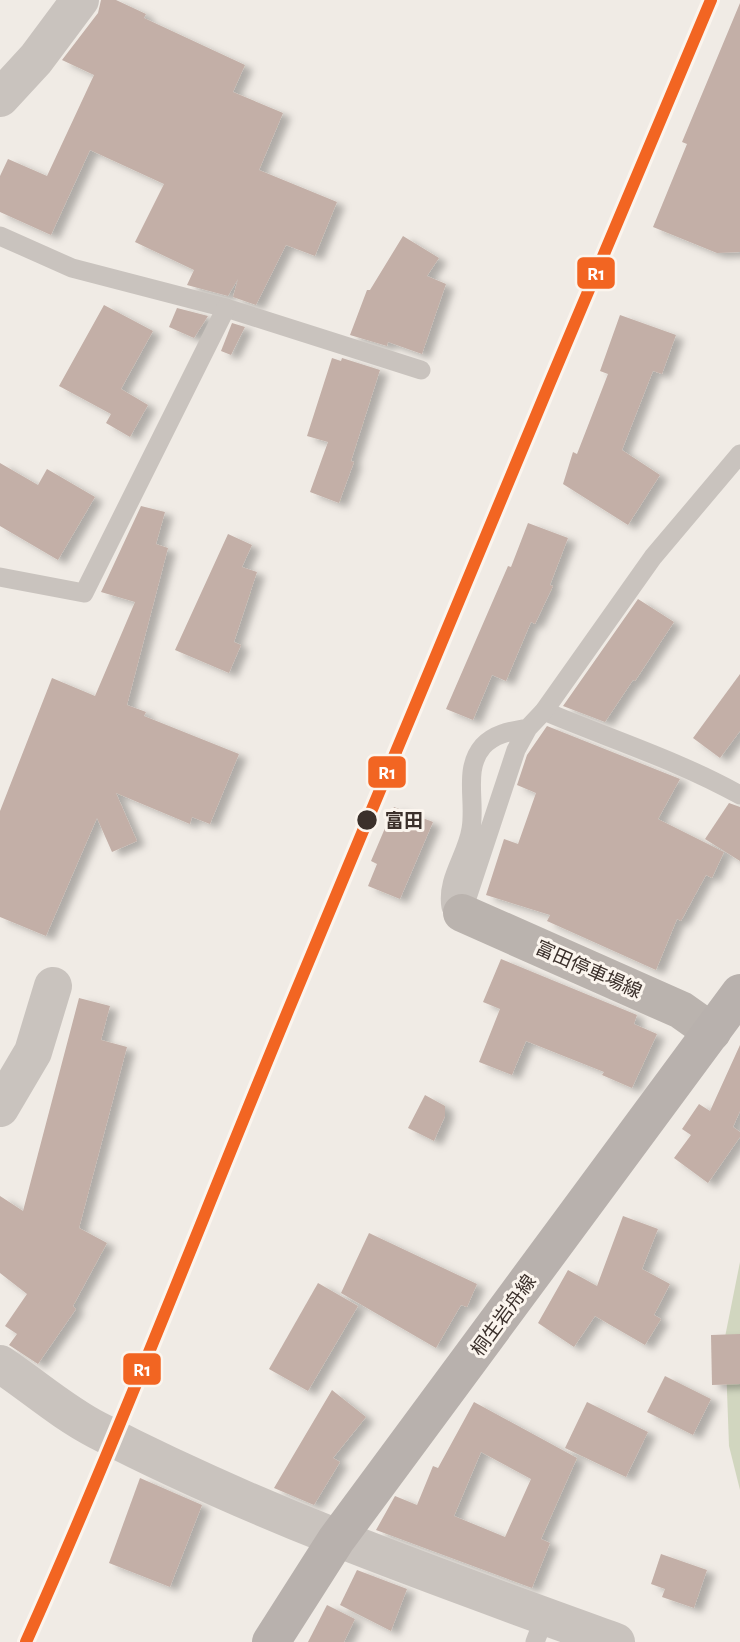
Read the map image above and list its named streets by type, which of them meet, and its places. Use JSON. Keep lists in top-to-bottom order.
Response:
{
  "streets": {
    "main road": ["富田停車場線", "桐生岩舟線"]
  },
  "crossings": [
    ["富田停車場線", "桐生岩舟線"]
  ],
  "places": ["富田"],
  "lines": ["transit line R1"]
}
